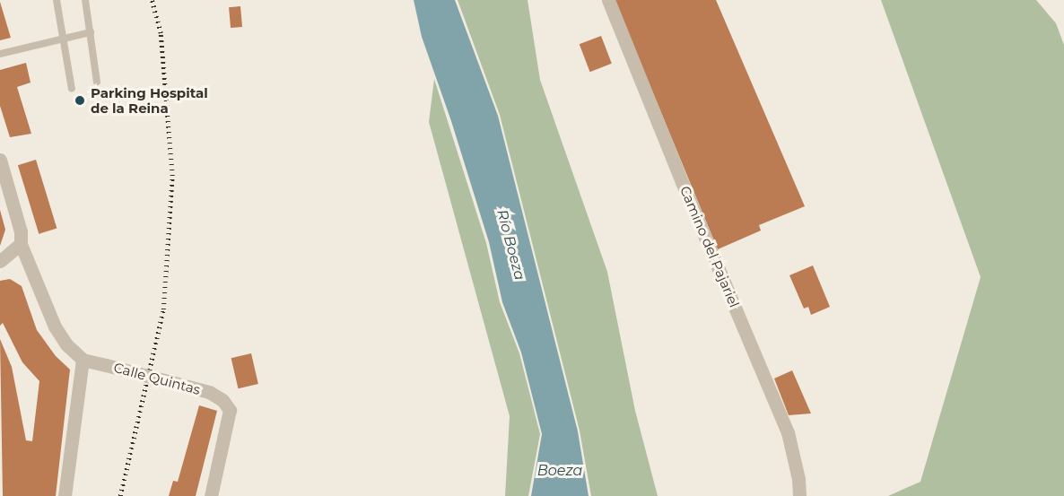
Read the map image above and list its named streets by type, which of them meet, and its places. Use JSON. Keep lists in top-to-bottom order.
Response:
{
  "streets": {
    "street": ["Camino del Pajariel", "Calle Quintas"]
  },
  "water": ["Río Boeza", "Boeza"],
  "places": ["Parking Hospital de la Reina"]
}
